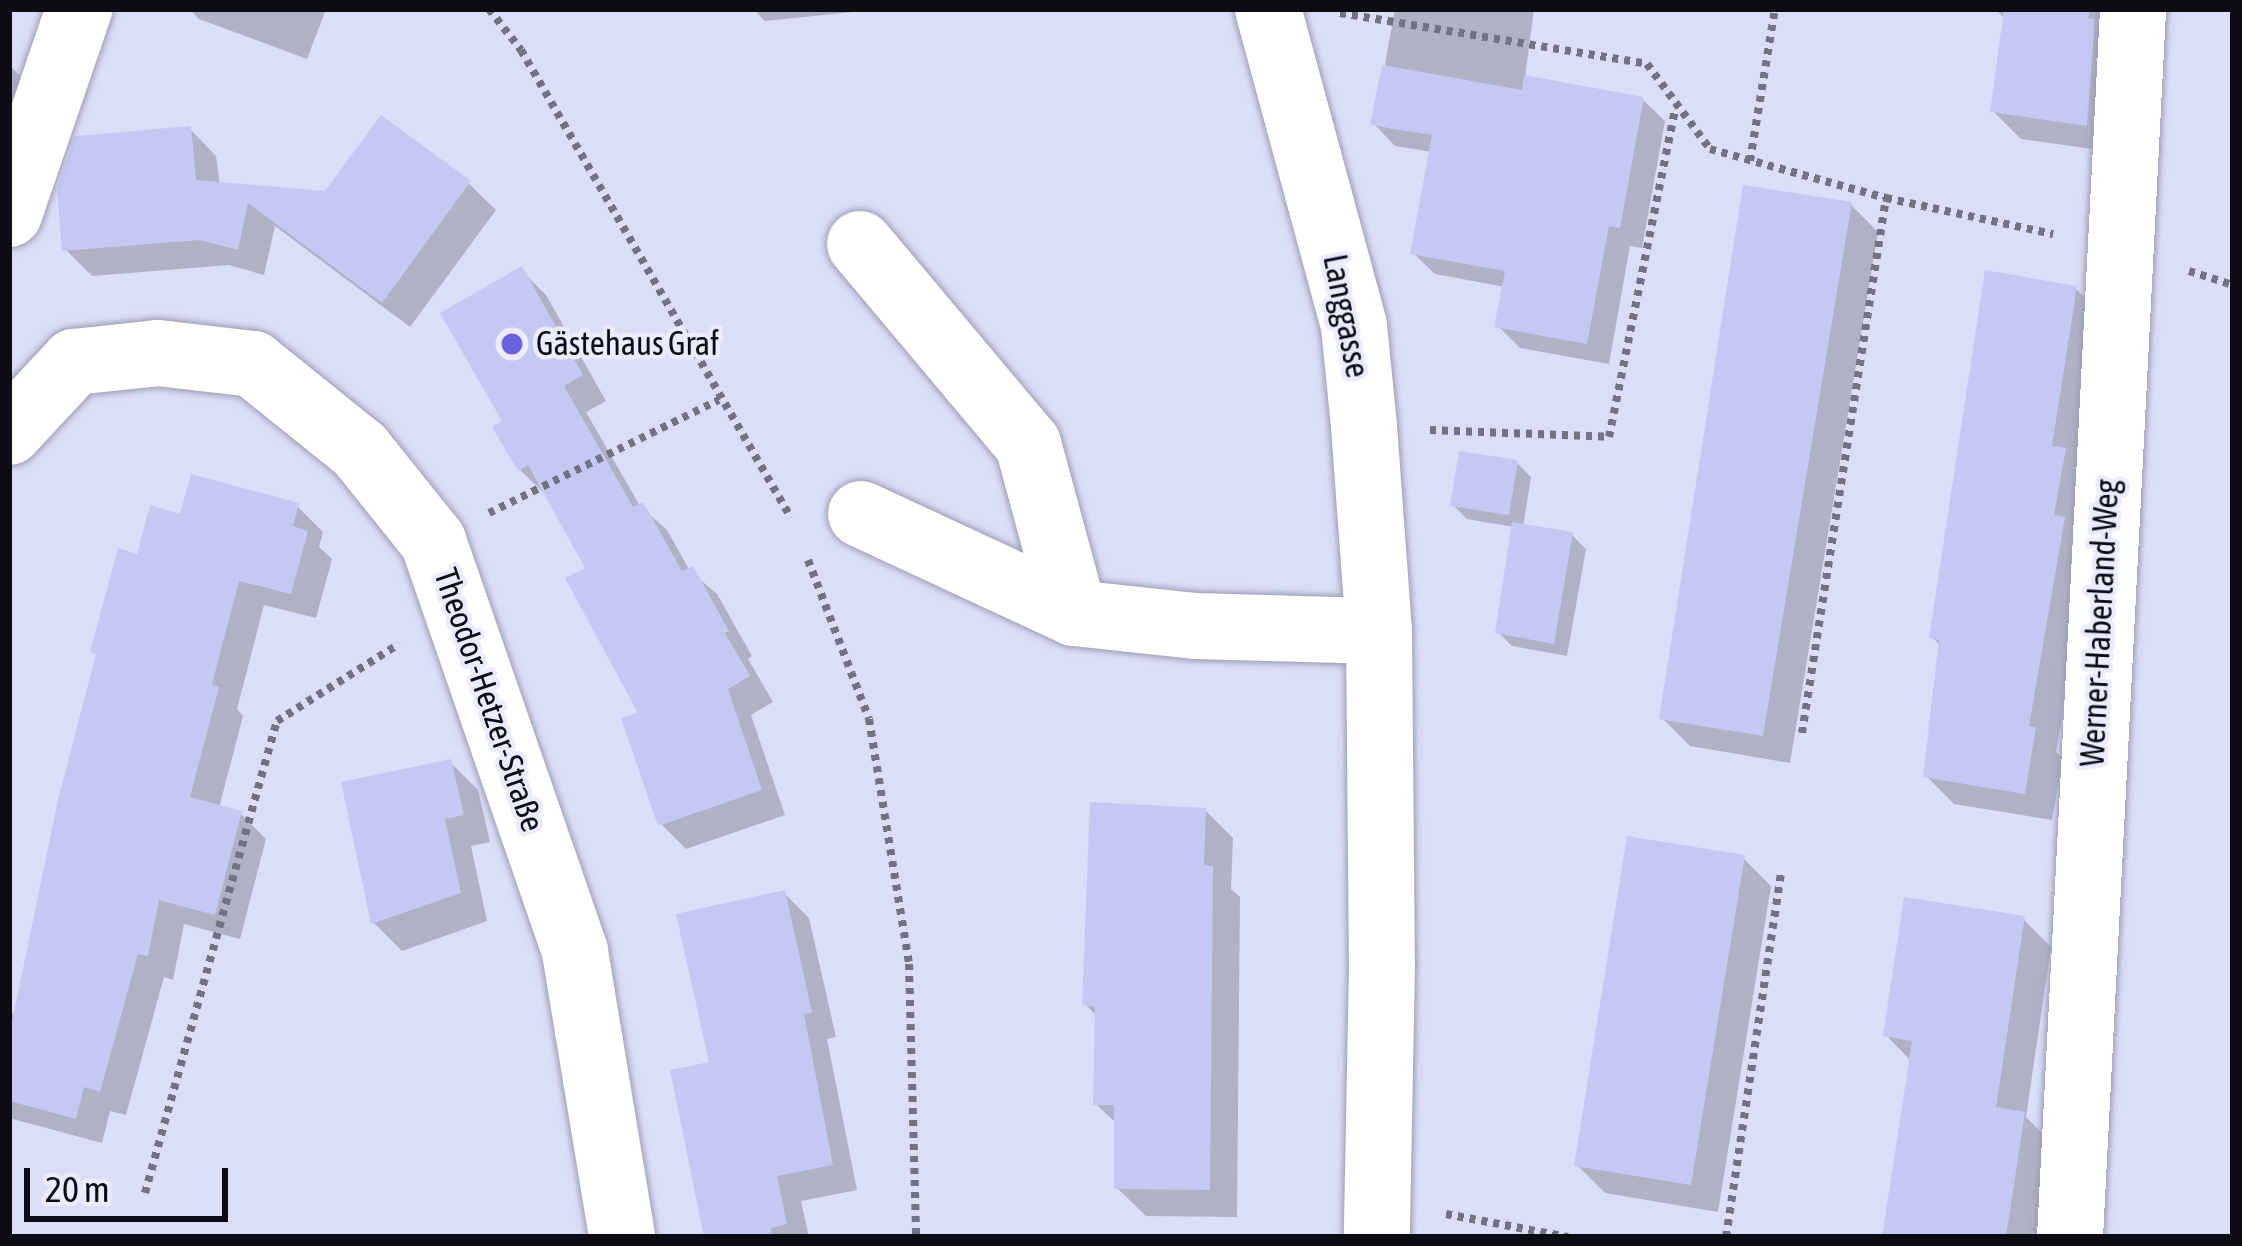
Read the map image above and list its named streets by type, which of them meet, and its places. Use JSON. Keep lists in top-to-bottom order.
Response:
{
  "streets": {
    "street": ["Langgasse", "Werner-Haberland-Weg", "Theodor-Hetzer-Straße"]
  },
  "places": ["Gästehaus Graf"],
  "scale_bar": "20 m"
}
